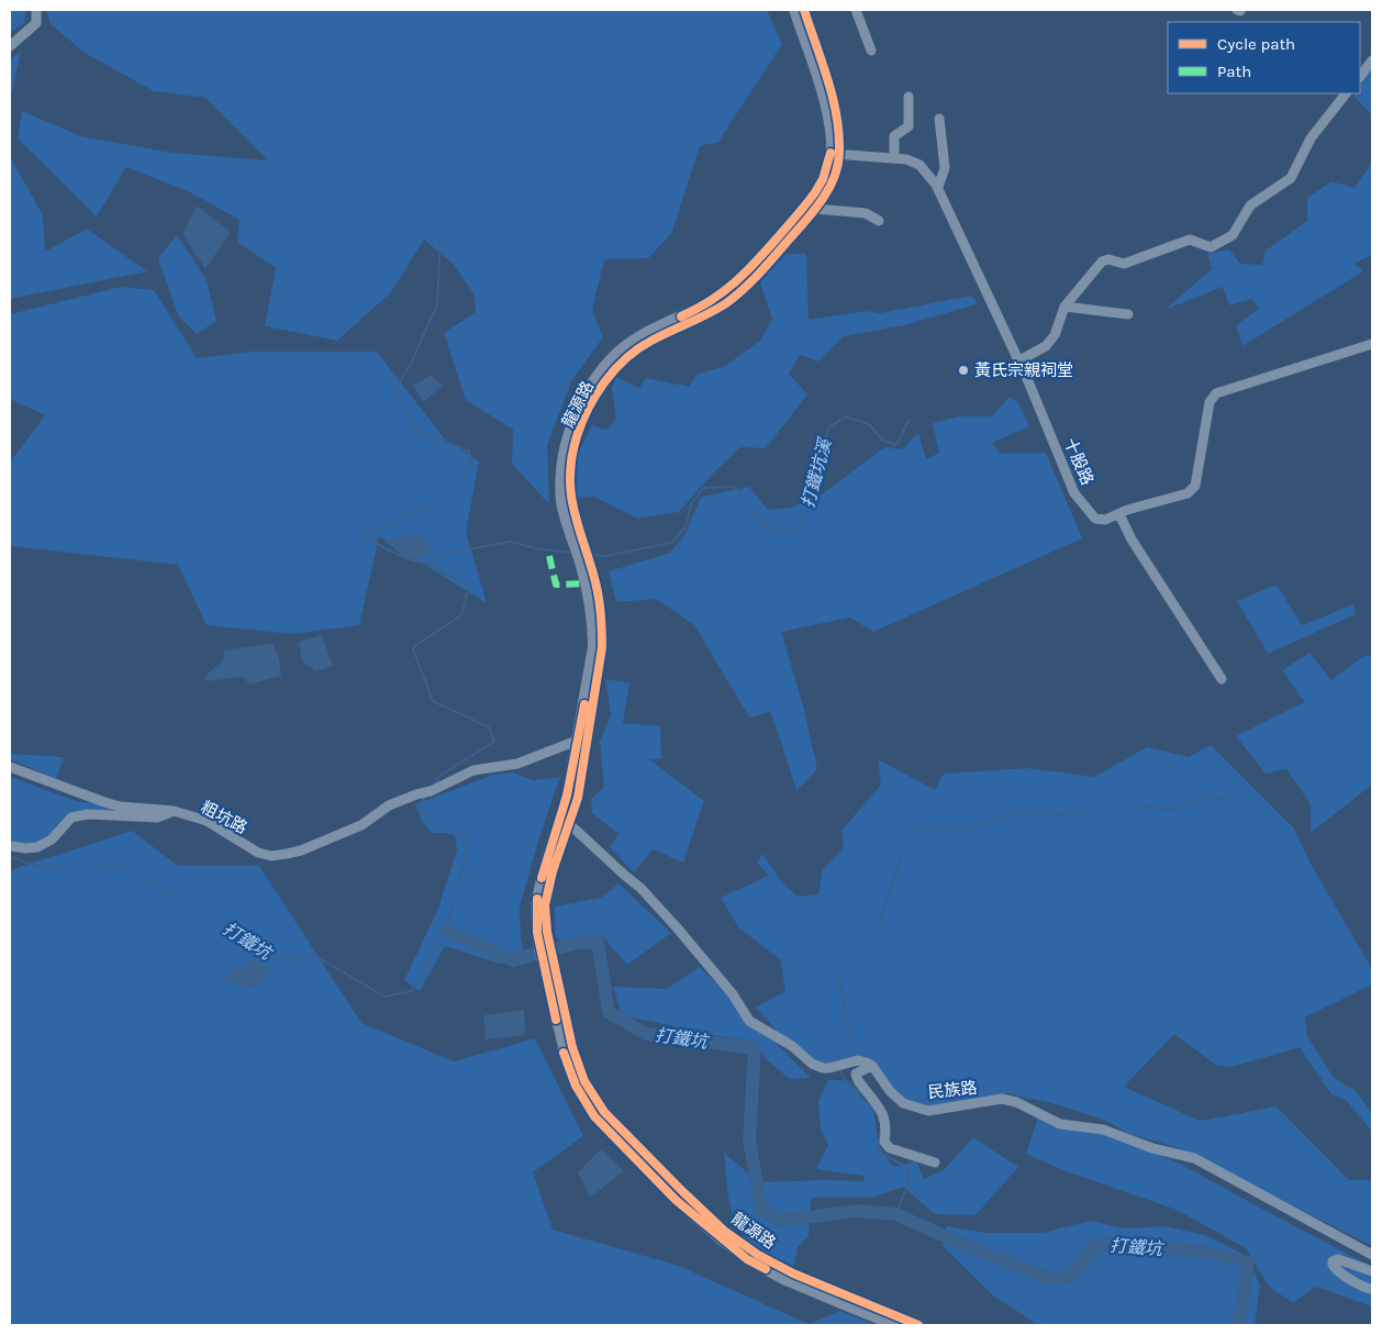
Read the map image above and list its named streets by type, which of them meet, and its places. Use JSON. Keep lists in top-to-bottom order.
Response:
{
  "streets": {
    "main road": ["龍源路"],
    "street": ["十股路", "粗坑路", "民族路"]
  },
  "crossings": [
    ["龍源路", "十股路"]
  ],
  "water": ["打鐵坑溪", "打鐵坑"],
  "places": ["黃氏宗親祠堂"],
  "legend": ["Cycle path", "Path"]
}
